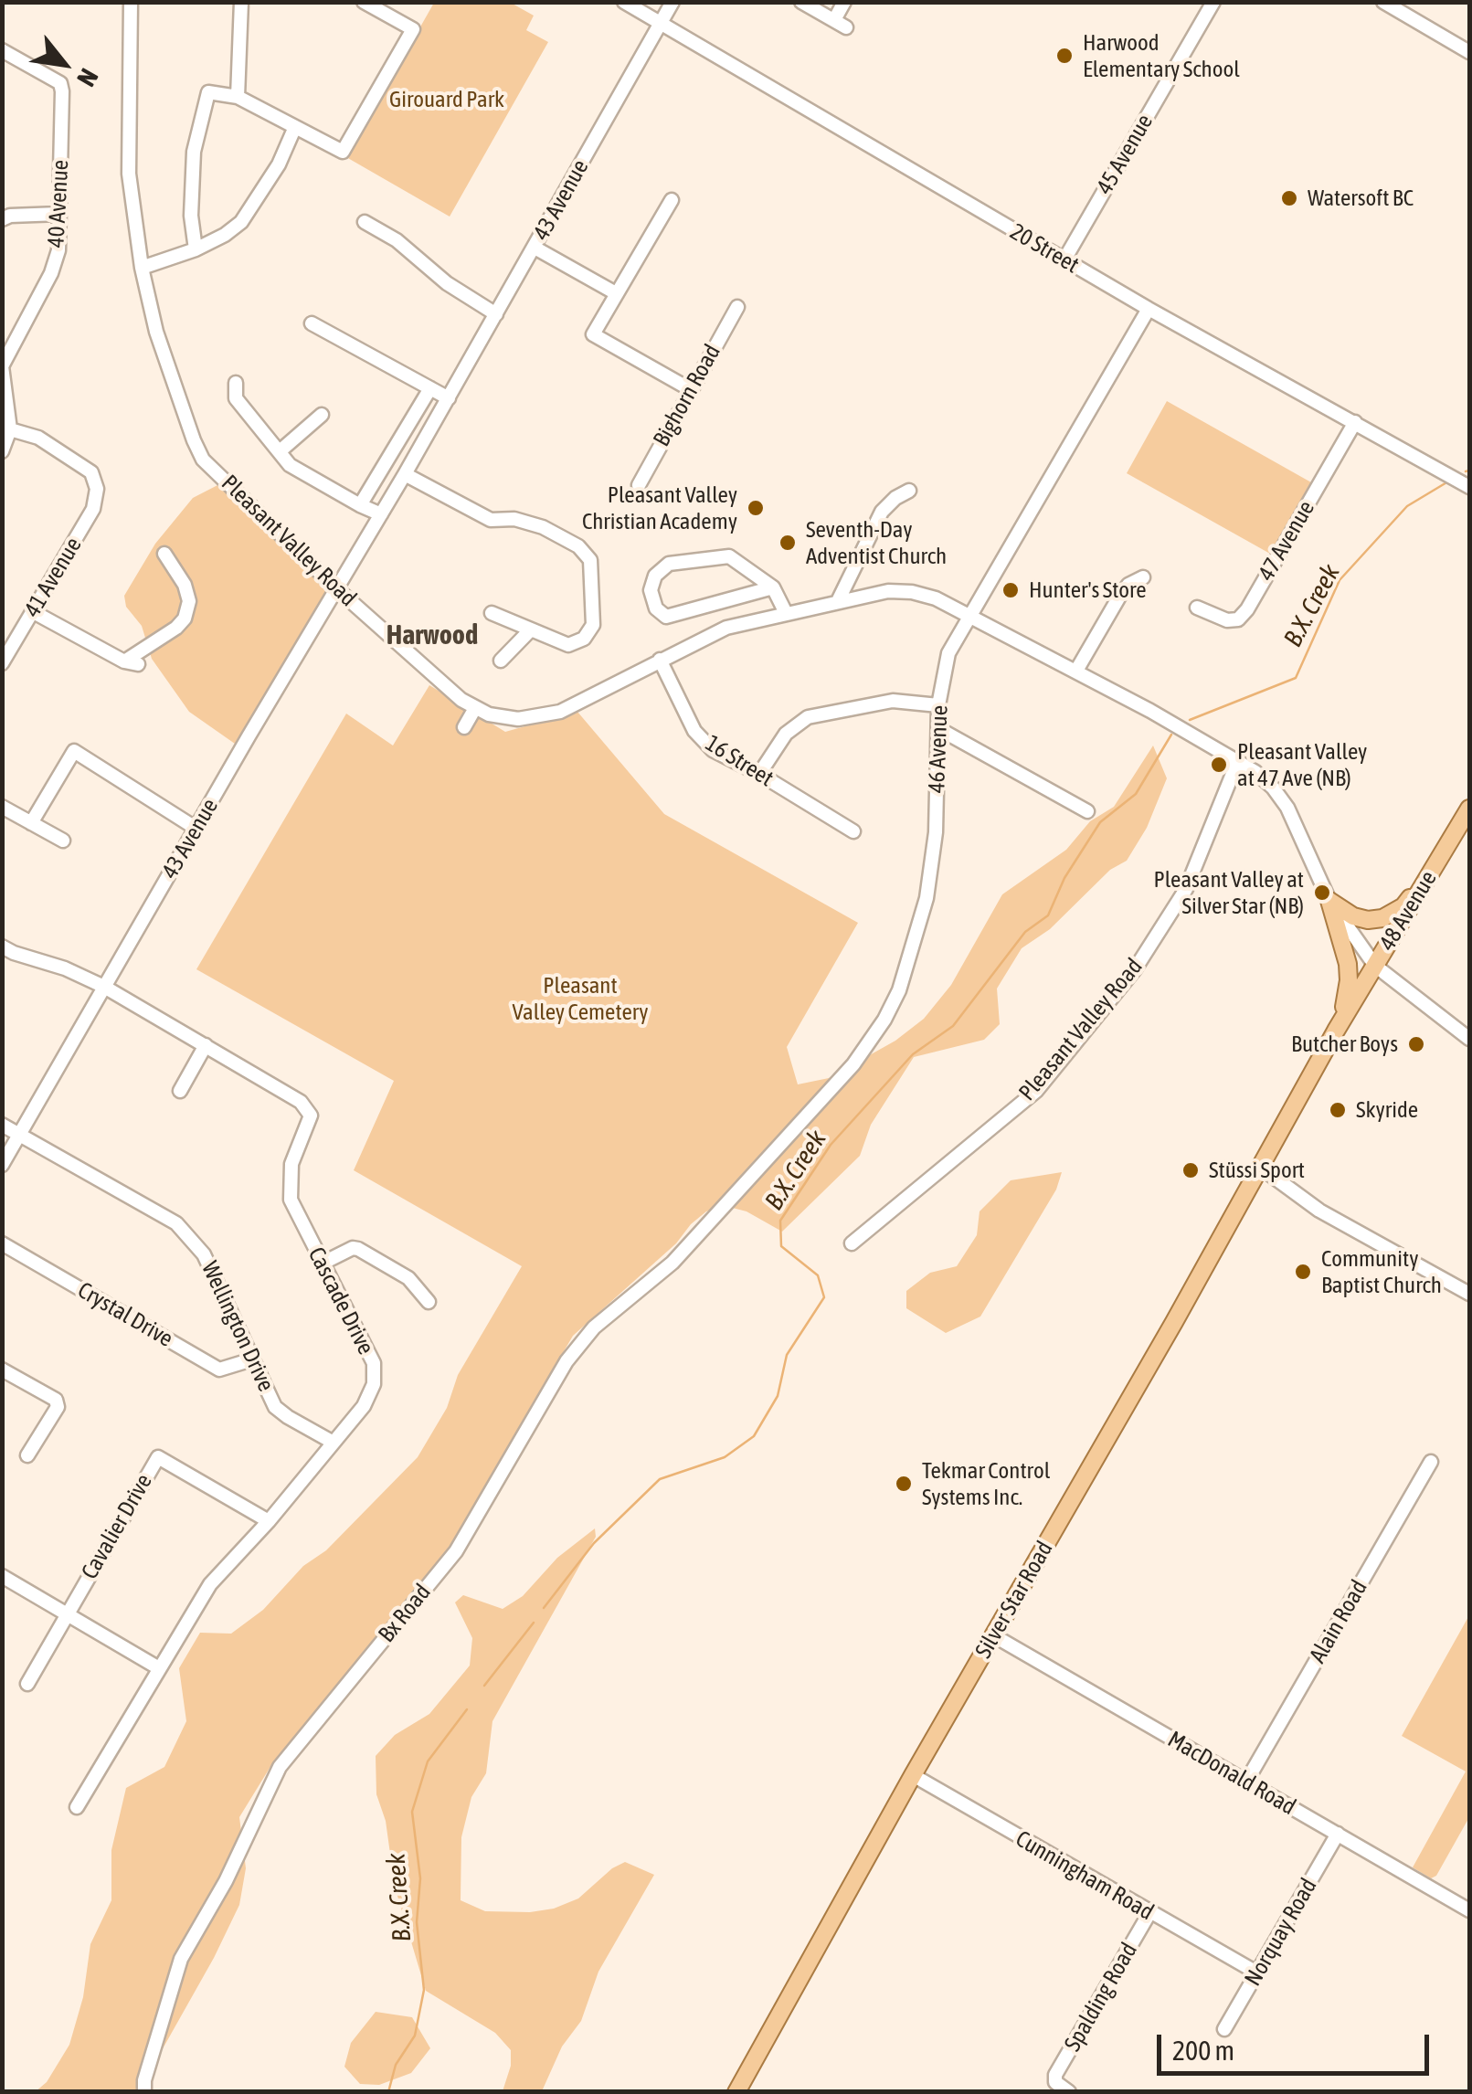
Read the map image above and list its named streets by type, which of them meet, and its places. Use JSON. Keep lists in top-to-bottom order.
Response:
{
  "streets": {
    "main road": ["48 Avenue", "Silver Star Road"],
    "street": [
      "45 Avenue",
      "43 Avenue",
      "40 Avenue",
      "20 Street",
      "Bighorn Road",
      "Pleasant Valley Road",
      "47 Avenue",
      "41 Avenue",
      "46 Avenue",
      "16 Street",
      "Cascade Drive",
      "Crystal Drive",
      "Wellington Drive",
      "Cavalier Drive",
      "Bx Road",
      "Alain Road",
      "MacDonald Road",
      "Cunningham Road",
      "Norquay Road",
      "Spalding Road"
    ]
  },
  "crossings": [
    ["45 Avenue", "20 Street"],
    ["43 Avenue", "20 Street"],
    ["43 Avenue", "Pleasant Valley Road"],
    ["43 Avenue", "Cascade Drive"],
    ["43 Avenue", "Wellington Drive"],
    ["40 Avenue", "41 Avenue"],
    ["20 Street", "47 Avenue"],
    ["20 Street", "46 Avenue"],
    ["Pleasant Valley Road", "46 Avenue"],
    ["Pleasant Valley Road", "16 Street"],
    ["Pleasant Valley Road", "48 Avenue"],
    ["Pleasant Valley Road", "Silver Star Road"],
    ["46 Avenue", "Bx Road"],
    ["48 Avenue", "Silver Star Road"],
    ["Cascade Drive", "Wellington Drive"],
    ["Cascade Drive", "Cavalier Drive"],
    ["Crystal Drive", "Wellington Drive"],
    ["Silver Star Road", "MacDonald Road"],
    ["Silver Star Road", "Cunningham Road"],
    ["Alain Road", "MacDonald Road"],
    ["MacDonald Road", "Norquay Road"],
    ["Cunningham Road", "Norquay Road"],
    ["Cunningham Road", "Spalding Road"]
  ],
  "districts": ["Harwood"],
  "water": ["B.X. Creek"],
  "parks": ["Girouard Park", "Pleasant Valley Cemetery"],
  "places": [
    "Harwood Elementary School",
    "Watersoft BC",
    "Pleasant Valley Christian Academy",
    "Seventh-Day Adventist Church",
    "Hunter's Store",
    "Pleasant Valley at 47 Ave (NB)",
    "Pleasant Valley at Silver Star (NB)",
    "Butcher Boys",
    "Skyride",
    "Stüssi Sport",
    "Community Baptist Church",
    "Tekmar Control Systems Inc."
  ],
  "scale_bar": "200 m",
  "north": "bottom right"
}
